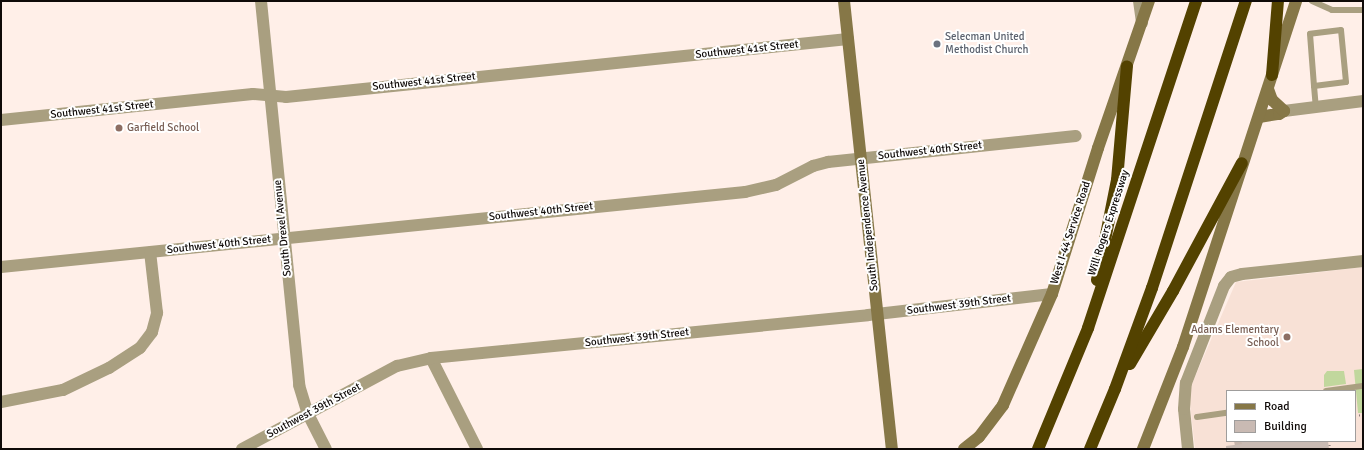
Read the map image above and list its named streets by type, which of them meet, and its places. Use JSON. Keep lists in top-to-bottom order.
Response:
{
  "streets": {
    "highway": ["Will Rogers Expressway"],
    "street": [
      "Southwest 41st Street",
      "Southwest 40th Street",
      "South Independence Avenue",
      "South Drexel Avenue",
      "West I-44 Service Road",
      "Southwest 39th Street"
    ]
  },
  "crossings": [
    ["Southwest 41st Street", "South Independence Avenue"],
    ["Southwest 41st Street", "South Drexel Avenue"],
    ["Southwest 40th Street", "South Independence Avenue"],
    ["Southwest 40th Street", "South Drexel Avenue"],
    ["South Independence Avenue", "Southwest 39th Street"],
    ["South Drexel Avenue", "Southwest 39th Street"],
    ["West I-44 Service Road", "Southwest 39th Street"]
  ],
  "places": ["Selecman United Methodist Church", "Garfield School", "Adams Elementary School"],
  "legend": ["Road", "Building"]
}
